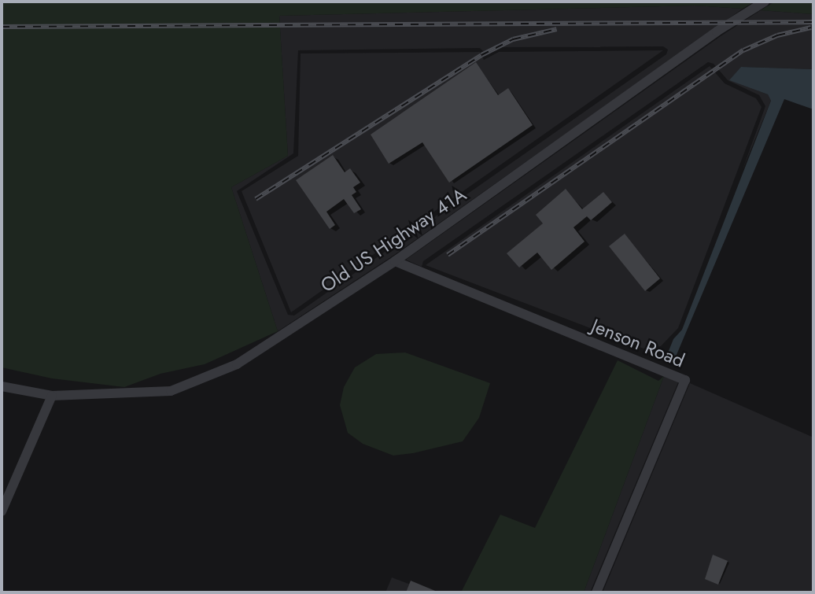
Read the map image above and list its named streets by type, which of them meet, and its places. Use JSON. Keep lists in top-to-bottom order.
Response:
{
  "streets": {
    "street": ["Old US Highway 41A", "Jenson Road"]
  },
  "crossings": [
    ["Old US Highway 41A", "Jenson Road"]
  ]
}
